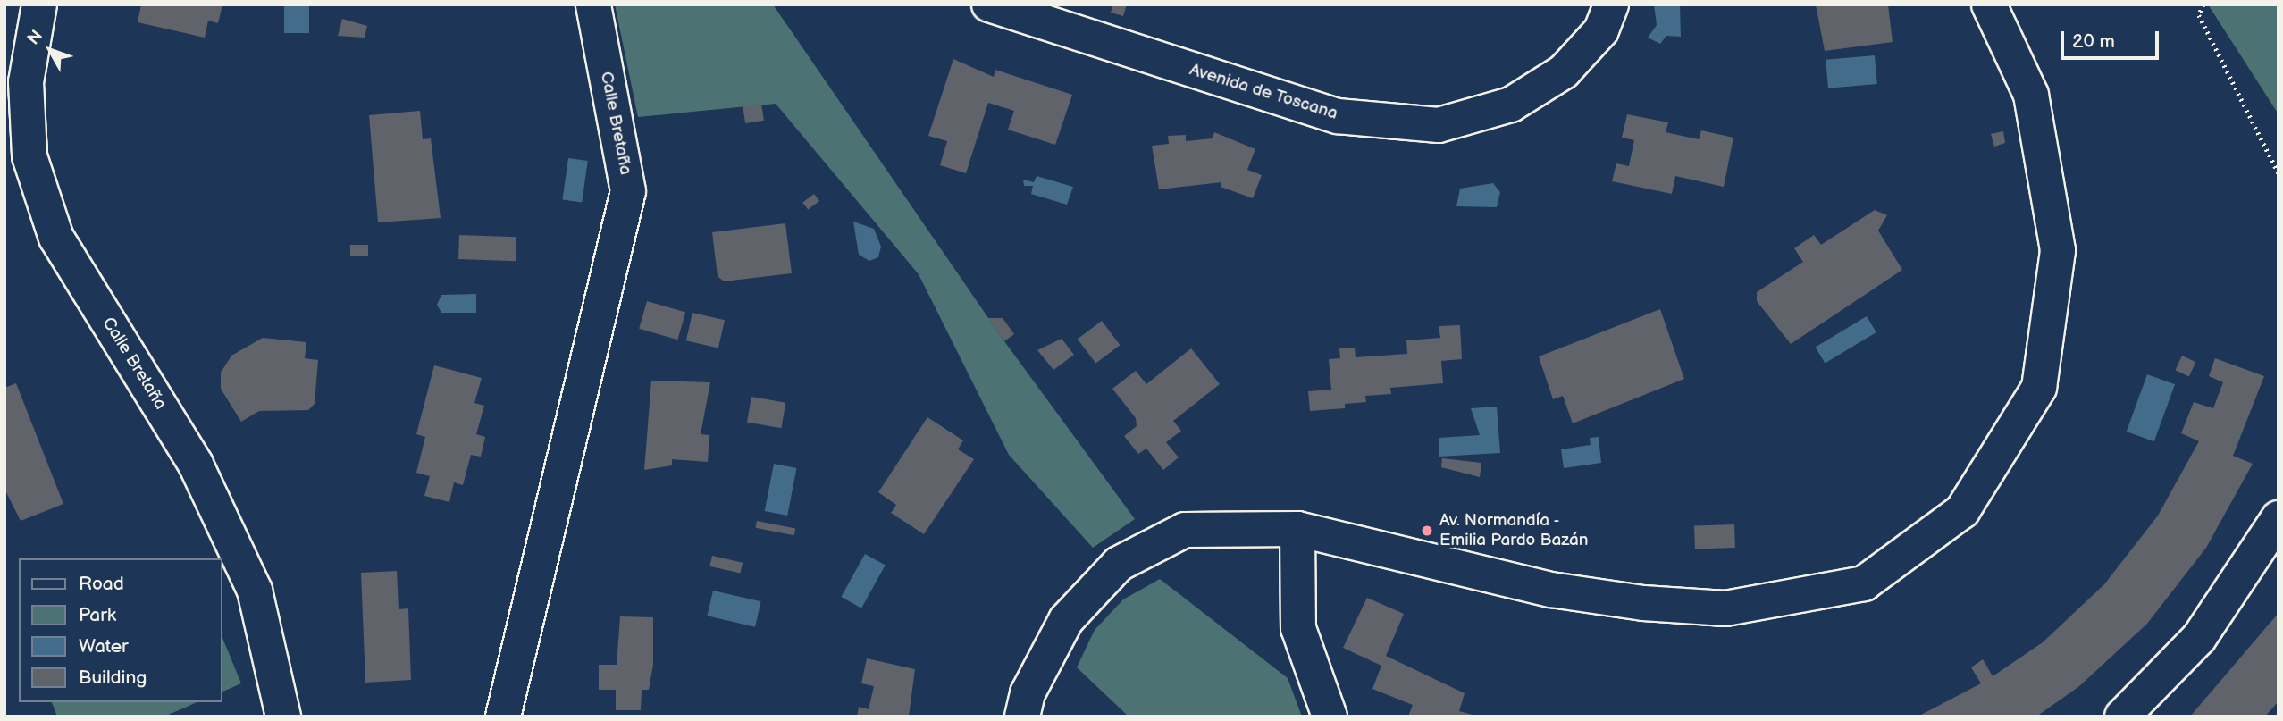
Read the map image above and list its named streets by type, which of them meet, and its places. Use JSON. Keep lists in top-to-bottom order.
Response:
{
  "streets": {
    "street": ["Avenida de Toscana", "Calle Bretaña"]
  },
  "places": ["Av. Normandía - Emilia Pardo Bazán"],
  "legend": [
    "Road",
    "Park",
    "Water",
    "Building"
  ],
  "scale_bar": "20 m",
  "north": "top left"
}
